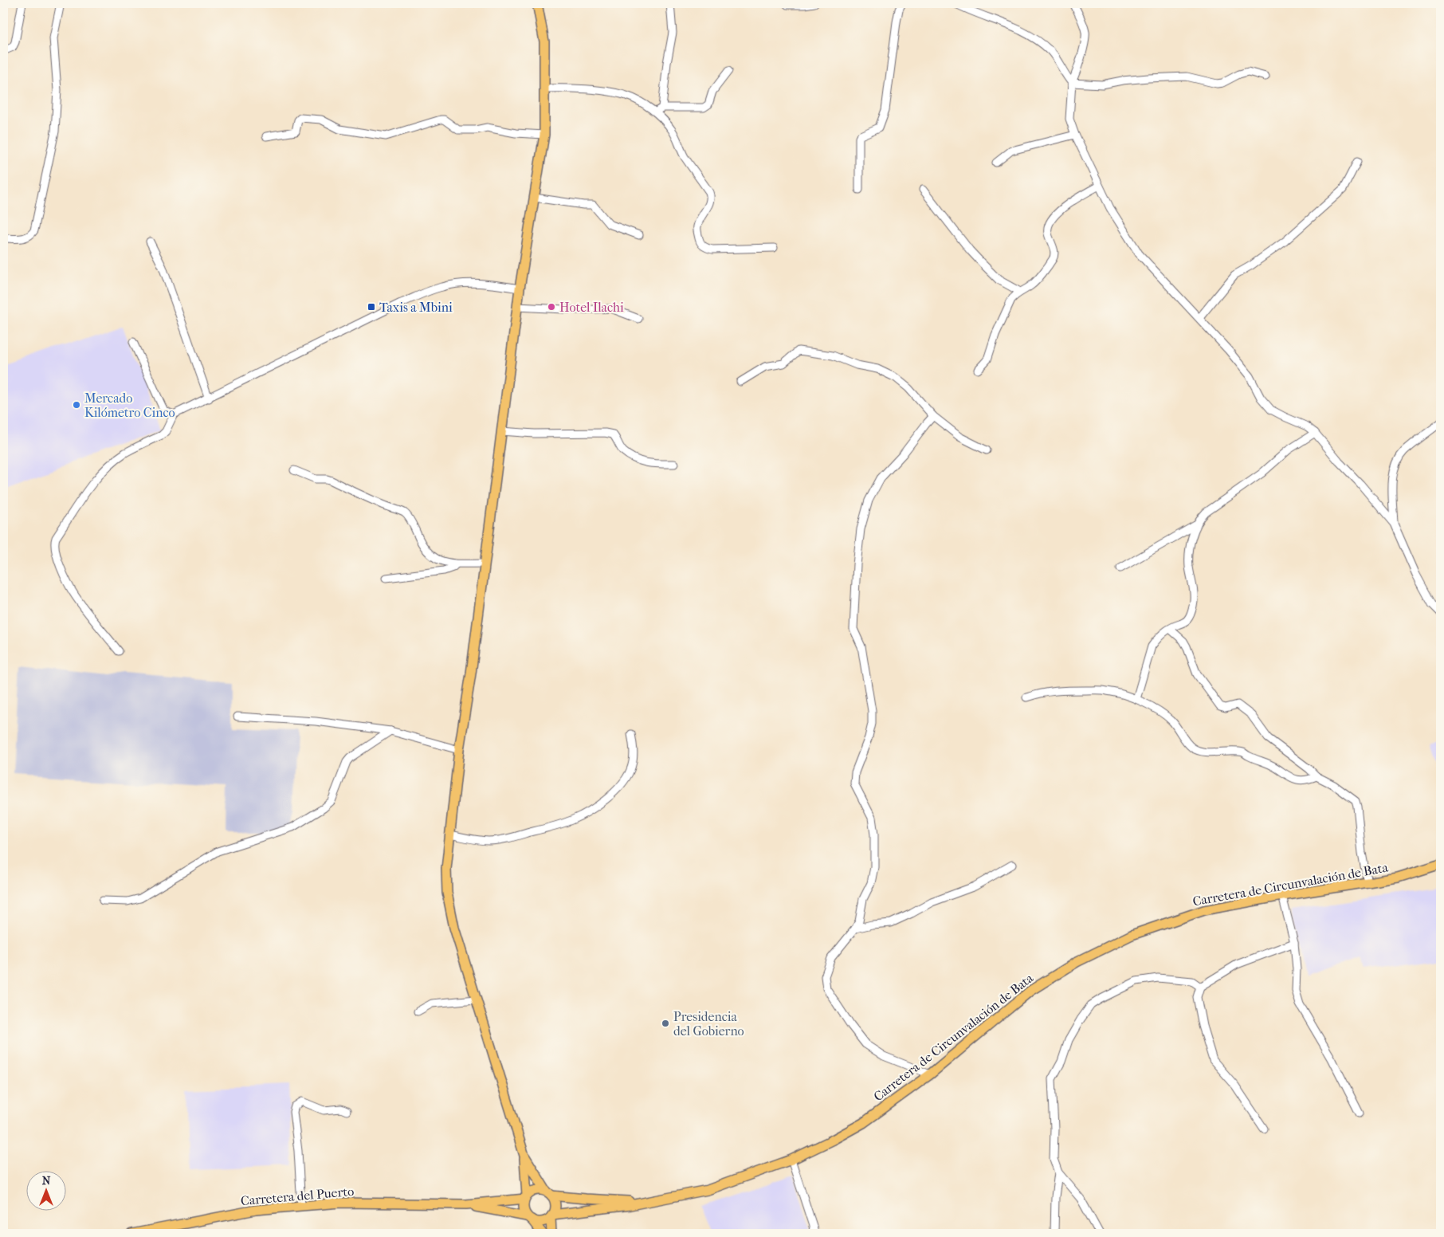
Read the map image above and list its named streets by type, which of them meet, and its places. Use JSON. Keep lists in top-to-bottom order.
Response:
{
  "streets": {
    "main road": ["Carretera de Circunvalación de Bata", "Carretera del Puerto"]
  },
  "crossings": [
    ["Carretera de Circunvalación de Bata", "Carretera del Puerto"]
  ],
  "places": {
    "transit": ["Taxis a Mbini"],
    "other": ["Hotel Ilachi", "Mercado Kilómetro Cinco", "Presidencia del Gobierno"]
  },
  "north": "top"
}
